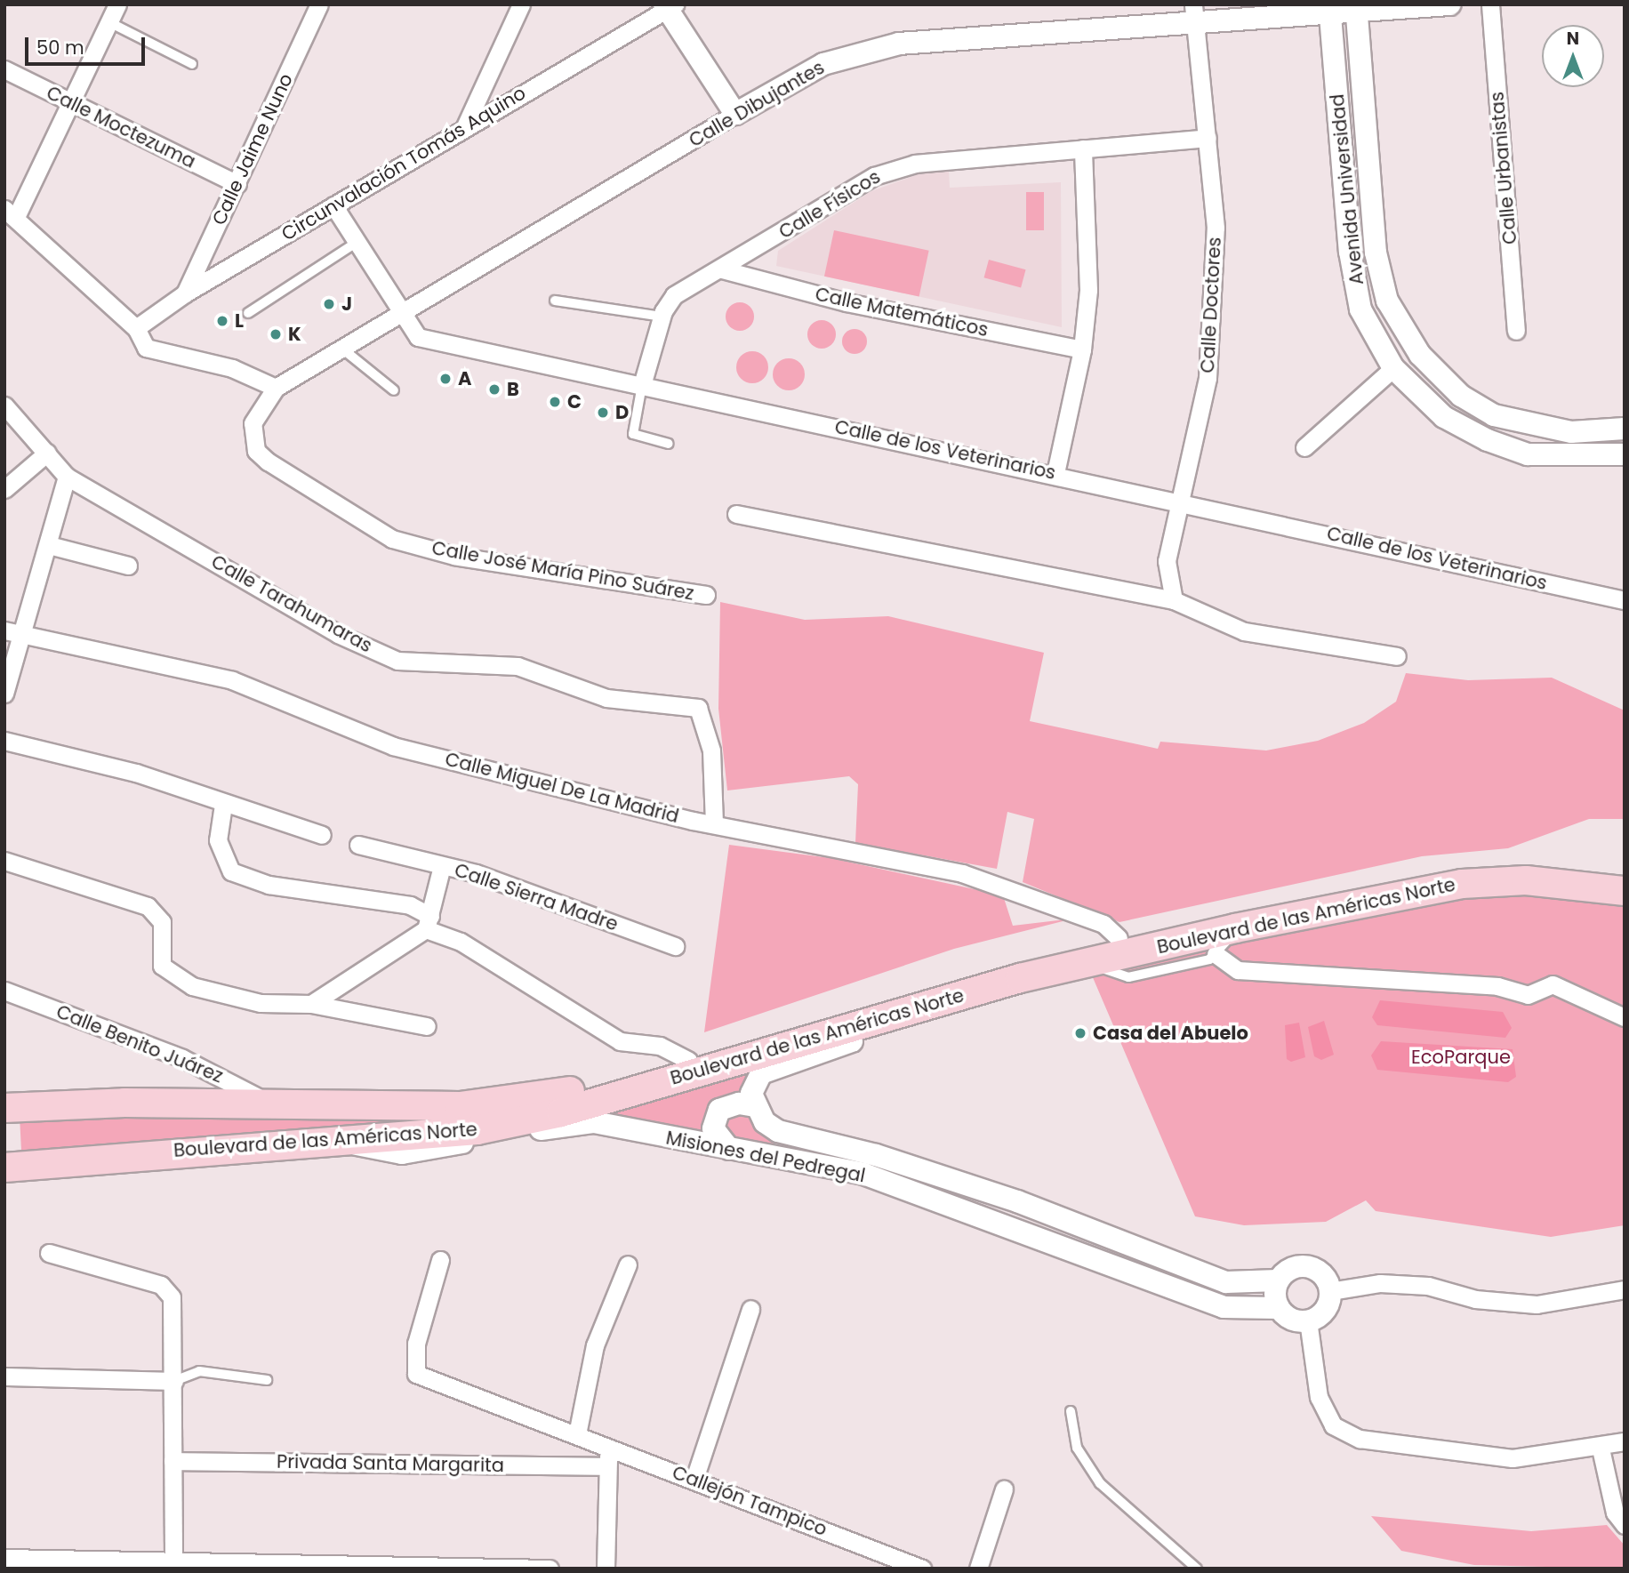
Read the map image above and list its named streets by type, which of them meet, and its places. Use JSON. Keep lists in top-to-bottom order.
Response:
{
  "streets": {
    "main road": ["Boulevard de las Américas Norte"],
    "street": [
      "Calle Dibujantes",
      "Calle Moctezuma",
      "Calle Jaime Nuno",
      "Circunvalación Tomás Aquino",
      "Calle Urbanistas",
      "Avenida Universidad",
      "Calle Físicos",
      "Calle Doctores",
      "Calle Matemáticos",
      "Calle de los Veterinarios",
      "Calle José María Pino Suárez",
      "Calle Tarahumaras",
      "Calle Miguel De La Madrid",
      "Calle Sierra Madre",
      "Calle Benito Juárez",
      "Misiones del Pedregal",
      "Privada Santa Margarita",
      "Callejón Tampico"
    ]
  },
  "crossings": [
    ["Calle Dibujantes", "Avenida Universidad"],
    ["Calle Dibujantes", "Calle Doctores"],
    ["Calle Dibujantes", "Calle de los Veterinarios"],
    ["Calle Dibujantes", "Calle José María Pino Suárez"],
    ["Calle Moctezuma", "Calle Jaime Nuno"],
    ["Calle Jaime Nuno", "Circunvalación Tomás Aquino"],
    ["Circunvalación Tomás Aquino", "Calle de los Veterinarios"],
    ["Calle Físicos", "Calle Doctores"],
    ["Calle Físicos", "Calle Matemáticos"],
    ["Calle Físicos", "Calle de los Veterinarios"],
    ["Calle Doctores", "Calle de los Veterinarios"],
    ["Calle Tarahumaras", "Calle Miguel De La Madrid"],
    ["Calle Miguel De La Madrid", "Boulevard de las Américas Norte"],
    ["Boulevard de las Américas Norte", "Calle Benito Juárez"],
    ["Boulevard de las Américas Norte", "Misiones del Pedregal"]
  ],
  "parks": ["EcoParque"],
  "places": [
    "J",
    "L",
    "K",
    "A",
    "B",
    "C",
    "D",
    "Casa del Abuelo"
  ],
  "scale_bar": "50 m",
  "north": "top"
}
